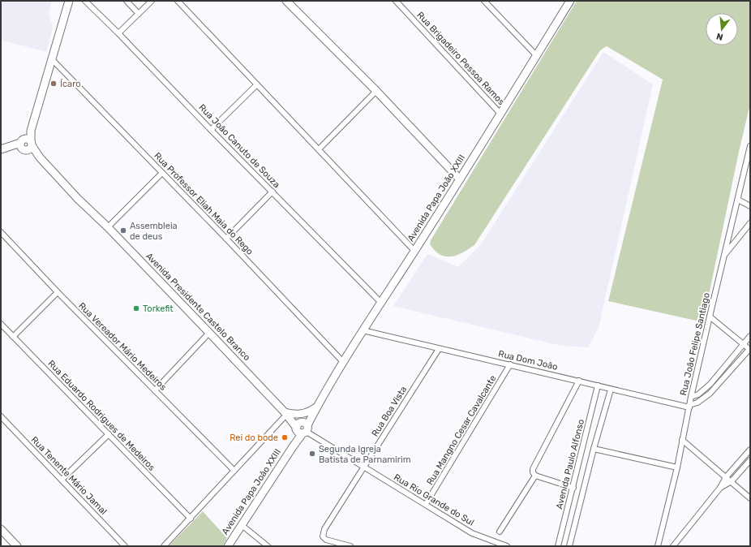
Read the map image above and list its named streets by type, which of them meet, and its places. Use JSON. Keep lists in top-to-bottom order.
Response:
{
  "streets": {
    "street": [
      "Rua Brigadeiro Pessoa Ramos",
      "Rua João Canuto de Souza",
      "Avenida Papa João XXIII",
      "Rua Professor Eliah Maia do Rego",
      "Avenida Presidente Castelo Branco",
      "Rua João Felipe Santiago",
      "Rua Vereador Mário Medeiros",
      "Rua Dom João",
      "Rua Boa Vista",
      "Rua Eduardo Rodrigues de Medeiros",
      "Rua Mangno Cesar Cavalcante",
      "Avenida Paulo Alfonso",
      "Rua Tenente Mário Jamal",
      "Rua Rio Grande do Sul"
    ]
  },
  "crossings": [
    ["Rua Brigadeiro Pessoa Ramos", "Avenida Papa João XXIII"],
    ["Rua João Canuto de Souza", "Avenida Papa João XXIII"],
    ["Avenida Papa João XXIII", "Rua Professor Eliah Maia do Rego"],
    ["Avenida Papa João XXIII", "Avenida Presidente Castelo Branco"],
    ["Avenida Papa João XXIII", "Rua Dom João"],
    ["Avenida Papa João XXIII", "Rua Rio Grande do Sul"],
    ["Avenida Presidente Castelo Branco", "Rua Rio Grande do Sul"],
    ["Rua João Felipe Santiago", "Rua Dom João"],
    ["Rua Dom João", "Rua Boa Vista"],
    ["Rua Dom João", "Rua Mangno Cesar Cavalcante"],
    ["Rua Dom João", "Avenida Paulo Alfonso"],
    ["Rua Boa Vista", "Rua Rio Grande do Sul"],
    ["Rua Mangno Cesar Cavalcante", "Rua Rio Grande do Sul"]
  ],
  "places": [
    "Ícaro",
    "Assembleia de deus",
    "Torkefit",
    "Rei do bode",
    "Segunda Igreja Batista de Parnamirim"
  ],
  "north": "bottom"
}
